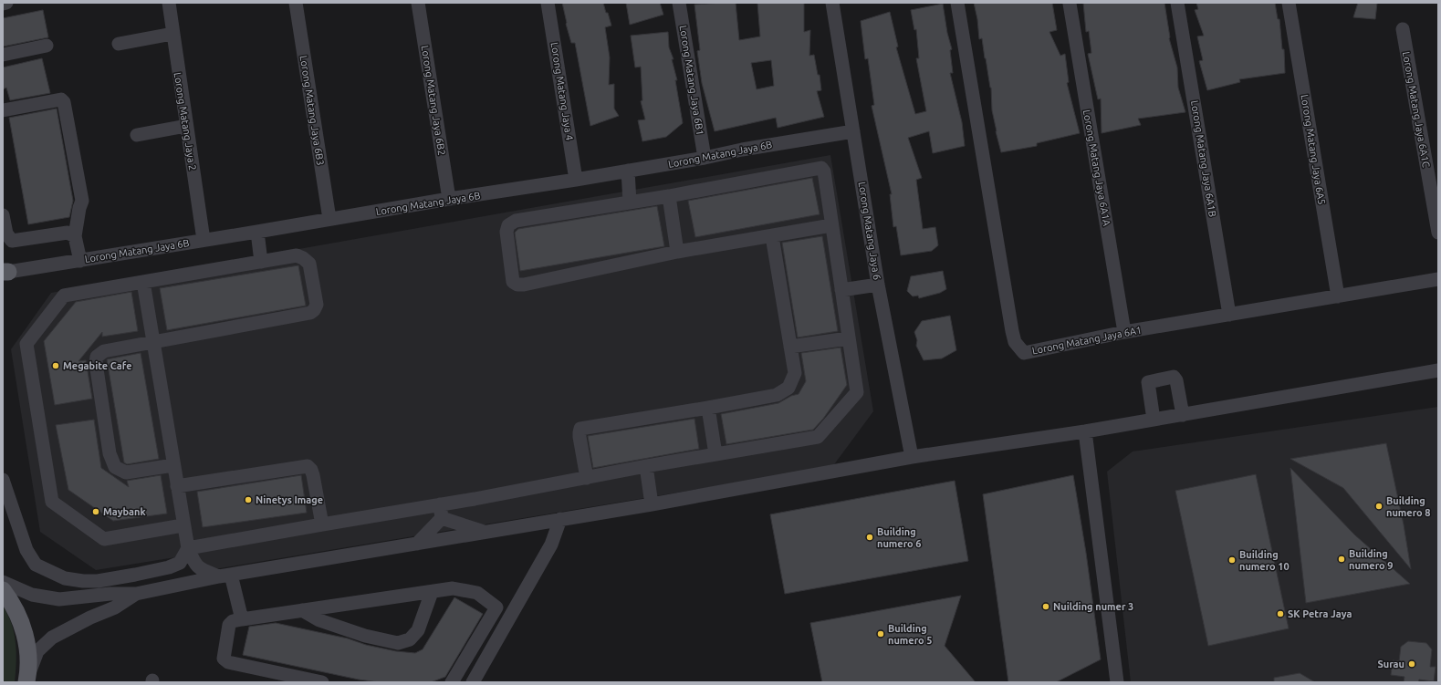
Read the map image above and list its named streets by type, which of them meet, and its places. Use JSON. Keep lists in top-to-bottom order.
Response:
{
  "streets": {
    "street": [
      "Lorong Matang Jaya 6B1",
      "Lorong Matang Jaya 4",
      "Lorong Matang Jaya 6B2",
      "Lorong Matang Jaya 6A1C",
      "Lorong Matang Jaya 6B3",
      "Lorong Matang Jaya 2",
      "Lorong Matang Jaya 6A5",
      "Lorong Matang Jaya 6B",
      "Lorong Matang Jaya 6A1B",
      "Lorong Matang Jaya 6A1A",
      "Lorong Matang Jaya 6",
      "Lorong Matang Jaya 6A1"
    ]
  },
  "crossings": [
    ["Lorong Matang Jaya 6B1", "Lorong Matang Jaya 6B"],
    ["Lorong Matang Jaya 4", "Lorong Matang Jaya 6B"],
    ["Lorong Matang Jaya 6B2", "Lorong Matang Jaya 6B"],
    ["Lorong Matang Jaya 6B3", "Lorong Matang Jaya 6B"],
    ["Lorong Matang Jaya 2", "Lorong Matang Jaya 6B"],
    ["Lorong Matang Jaya 6A5", "Lorong Matang Jaya 6A1"],
    ["Lorong Matang Jaya 6B", "Lorong Matang Jaya 6"],
    ["Lorong Matang Jaya 6A1B", "Lorong Matang Jaya 6A1"],
    ["Lorong Matang Jaya 6A1A", "Lorong Matang Jaya 6A1"]
  ],
  "places": [
    "Megabite Cafe",
    "Ninetys Image",
    "Building numero 8",
    "Maybank",
    "Building numero 6",
    "Building numero 9",
    "Building numero 10",
    "Nuilding numer 3",
    "SK Petra Jaya",
    "Building numero 5",
    "Surau"
  ]
}
